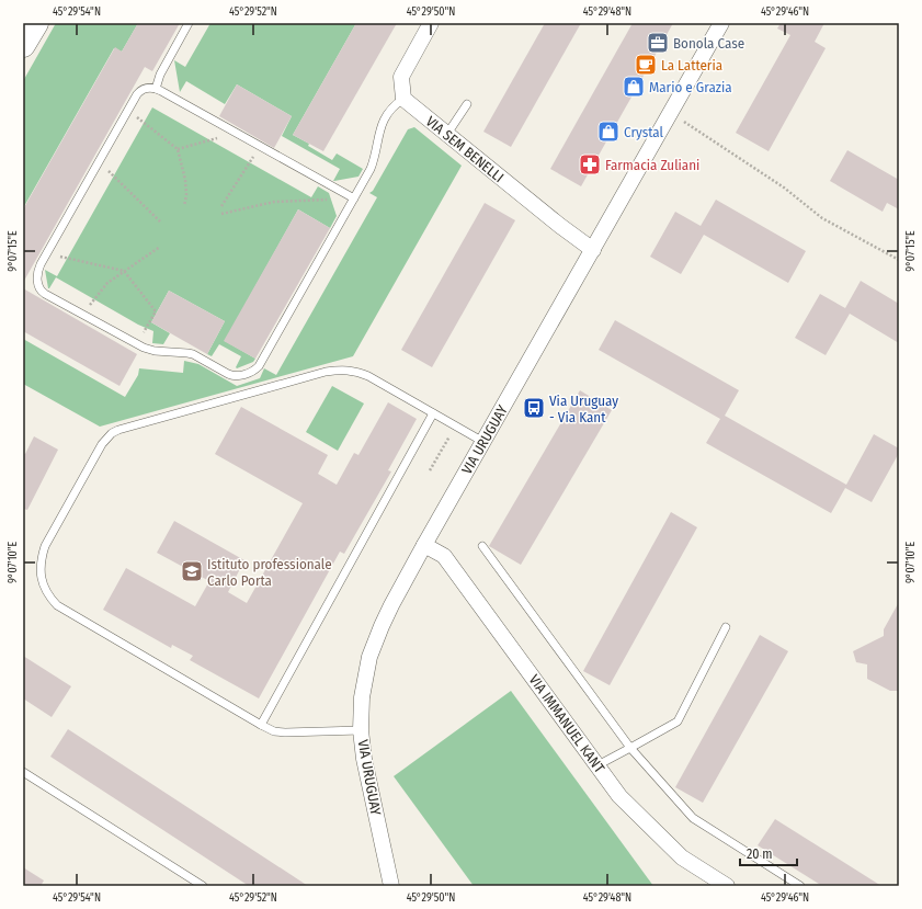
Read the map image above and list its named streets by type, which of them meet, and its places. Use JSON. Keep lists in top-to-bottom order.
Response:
{
  "streets": {
    "street": ["VIA SEM BENELLI", "VIA URUGUAY", "VIA IMMANUEL KANT"]
  },
  "crossings": [
    ["VIA SEM BENELLI", "VIA URUGUAY"],
    ["VIA URUGUAY", "VIA IMMANUEL KANT"]
  ],
  "places": {
    "office": ["Bonola Case"],
    "cafe": ["La Latteria"],
    "shop": ["Mario e Grazia", "Crystal"],
    "pharmacy": ["Farmacia Zuliani"],
    "bus stop": ["Via Uruguay - Via Kant"],
    "school or university": ["Istituto professionale Carlo Porta"]
  },
  "scale_bar": "20 m",
  "coordinates": [
    "45°29'54\"N",
    "45°29'52\"N",
    "45°29'50\"N",
    "45°29'48\"N",
    "45°29'46\"N",
    "9°07'15\"E",
    "9°07'10\"E"
  ]
}
